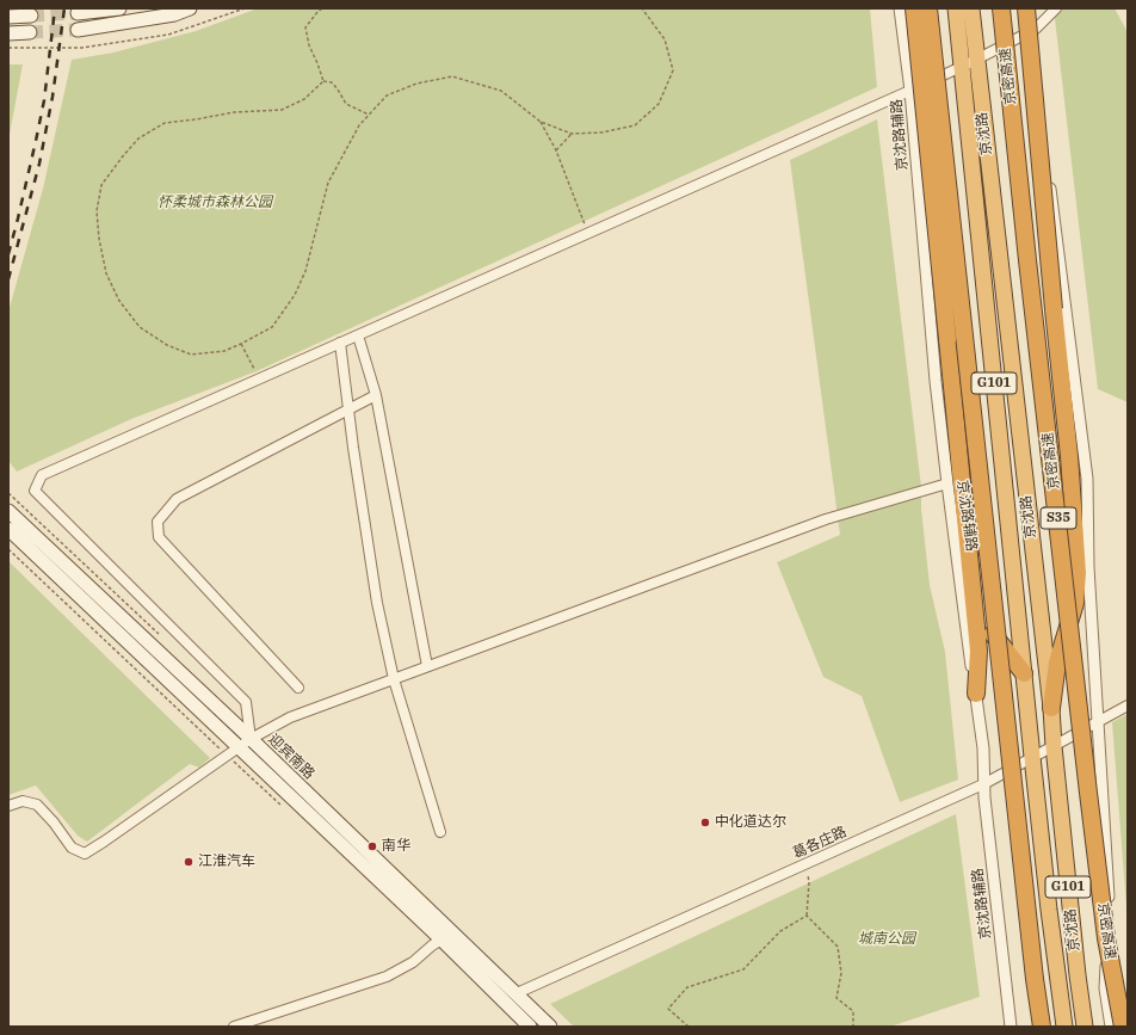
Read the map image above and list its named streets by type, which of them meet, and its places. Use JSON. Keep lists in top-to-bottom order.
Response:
{
  "streets": {
    "highway": [
      "京密高速",
      "京沈路",
      "G101",
      "S35"
    ],
    "main road": ["迎宾南路"],
    "street": ["京沈路辅路", "葛各庄路"]
  },
  "crossings": [
    ["京沈路", "葛各庄路"],
    ["京沈路辅路", "葛各庄路"],
    ["迎宾南路", "葛各庄路"]
  ],
  "parks": ["怀柔城市森林公园", "城南公园"],
  "places": ["中化道达尔", "南华", "江淮汽车"]
}
